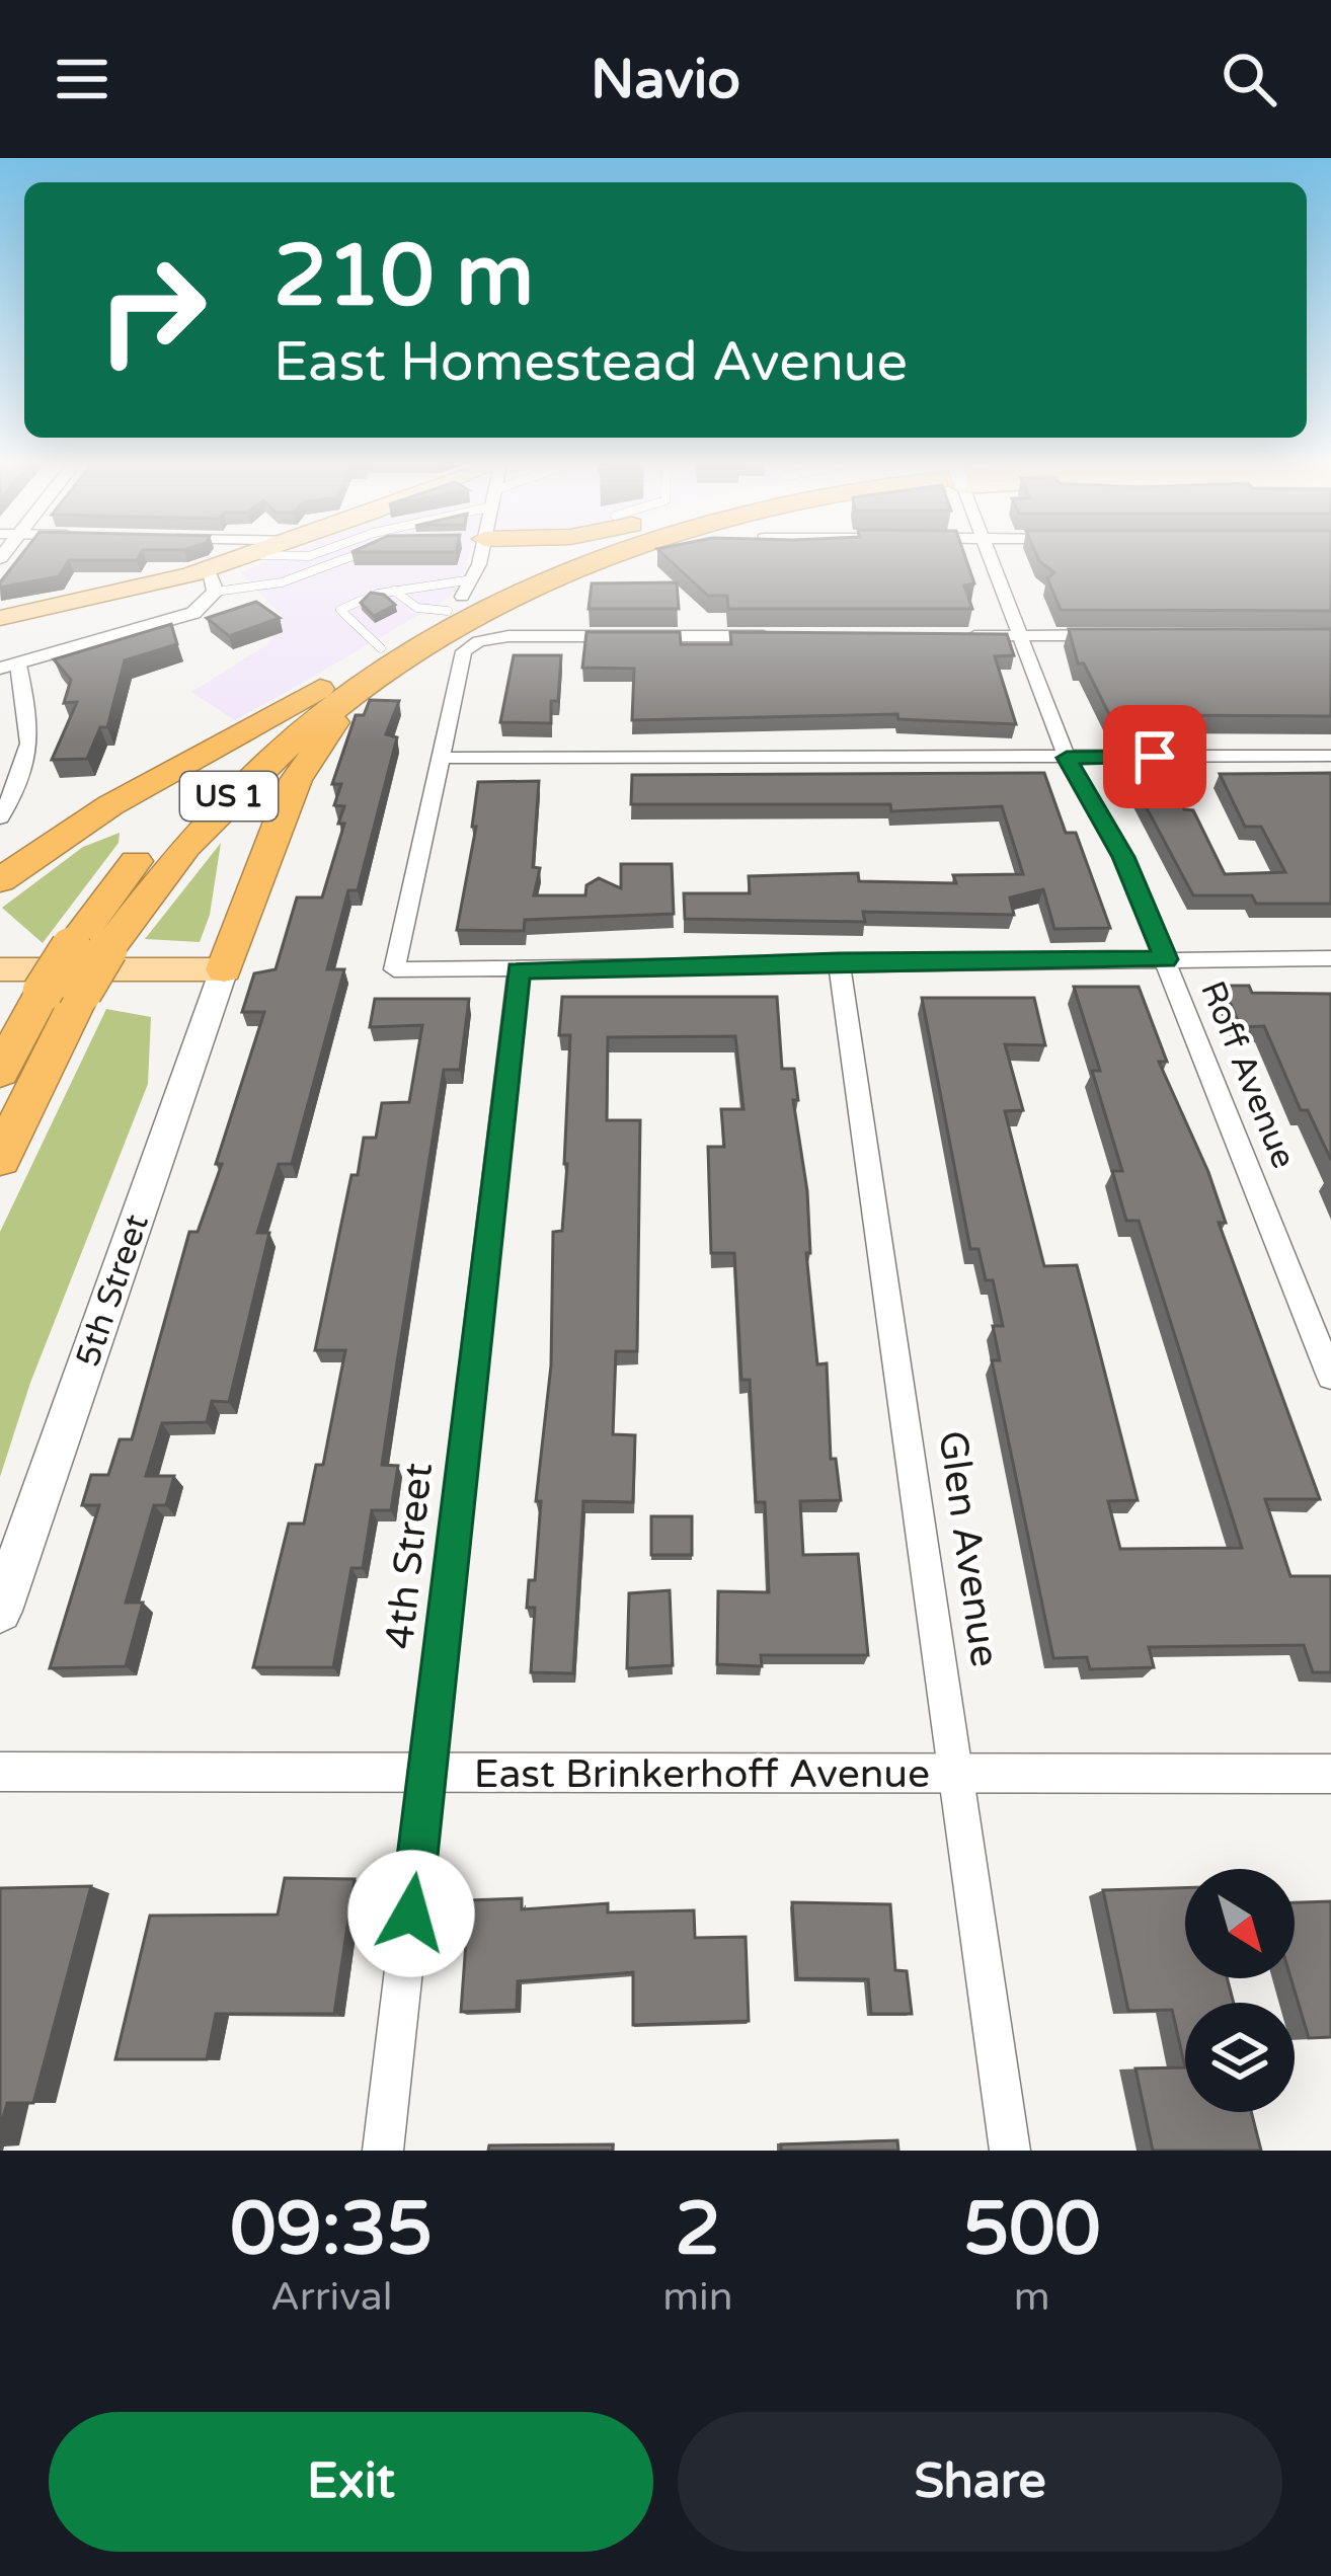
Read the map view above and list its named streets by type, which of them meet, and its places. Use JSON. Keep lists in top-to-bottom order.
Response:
{
  "streets": {
    "highway": ["US 1"],
    "main road": ["5th Street"],
    "street": [
      "Roff Avenue",
      "Glen Avenue",
      "4th Street",
      "East Brinkerhoff Avenue"
    ]
  },
  "crossings": [
    ["Glen Avenue", "East Brinkerhoff Avenue"],
    ["4th Street", "East Brinkerhoff Avenue"]
  ],
  "north": "bottom right",
  "page": {
    "header": "Navio",
    "turn": ["210 m", "East Homestead Avenue"],
    "eta": [
      "09:35",
      "Arrival",
      "2",
      "min",
      "500",
      "m"
    ],
    "buttons": ["Exit", "Share"]
  }
}
